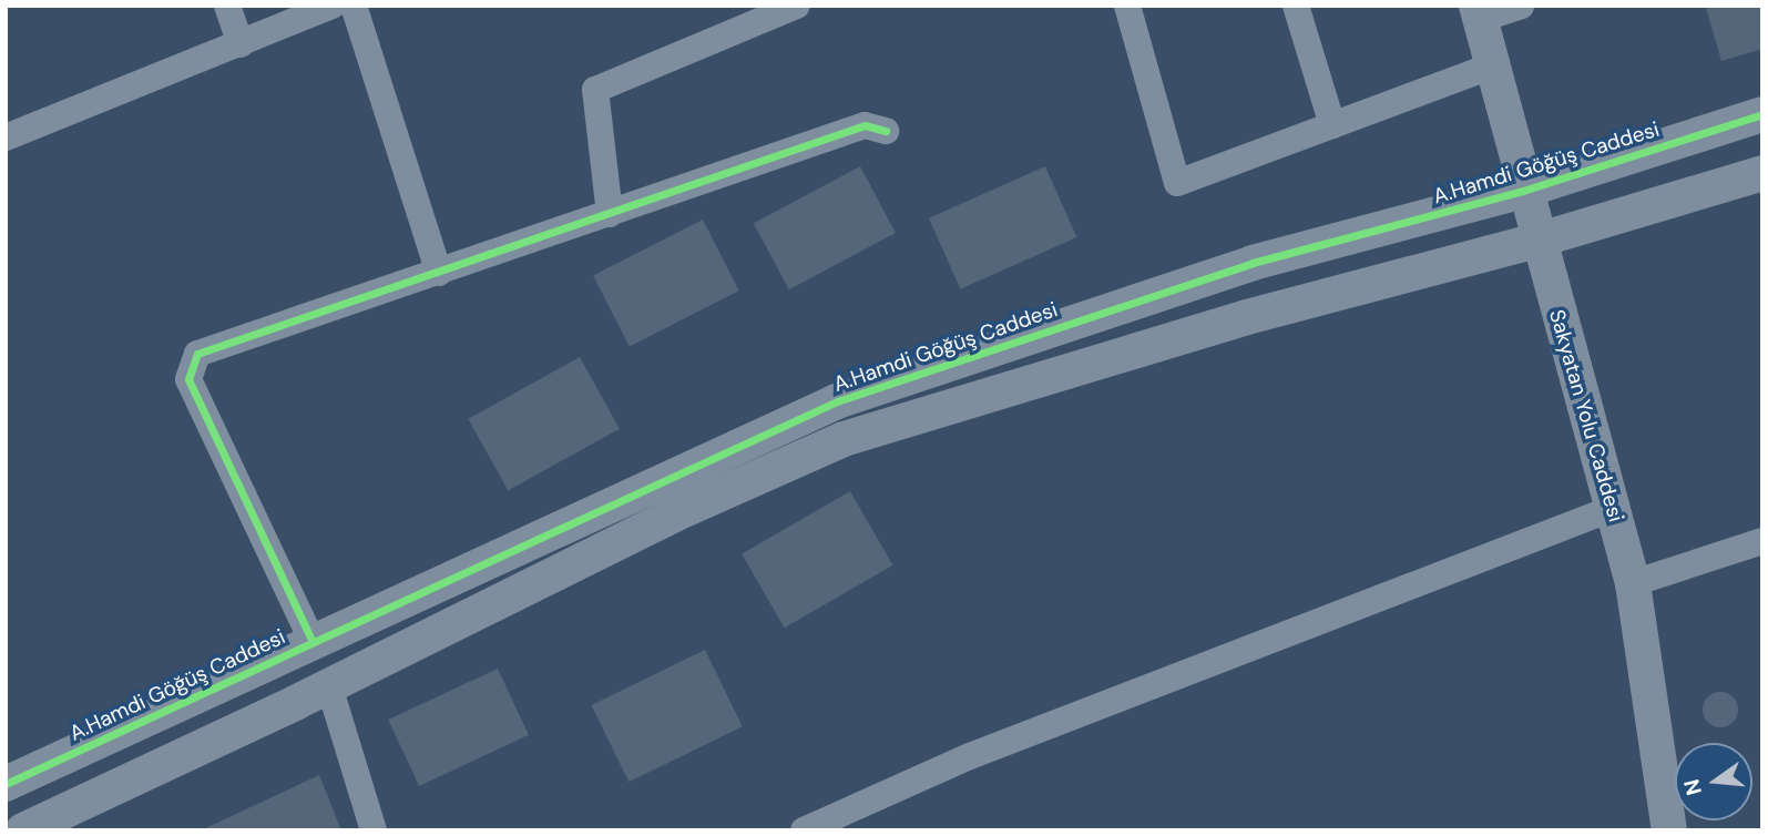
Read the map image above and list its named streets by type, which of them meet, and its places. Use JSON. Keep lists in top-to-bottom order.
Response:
{
  "streets": {
    "street": ["A.Hamdi Göğüş Caddesi", "Sakyatan Yolu Caddesi"]
  },
  "crossings": [
    ["A.Hamdi Göğüş Caddesi", "Sakyatan Yolu Caddesi"]
  ],
  "north": "left"
}
